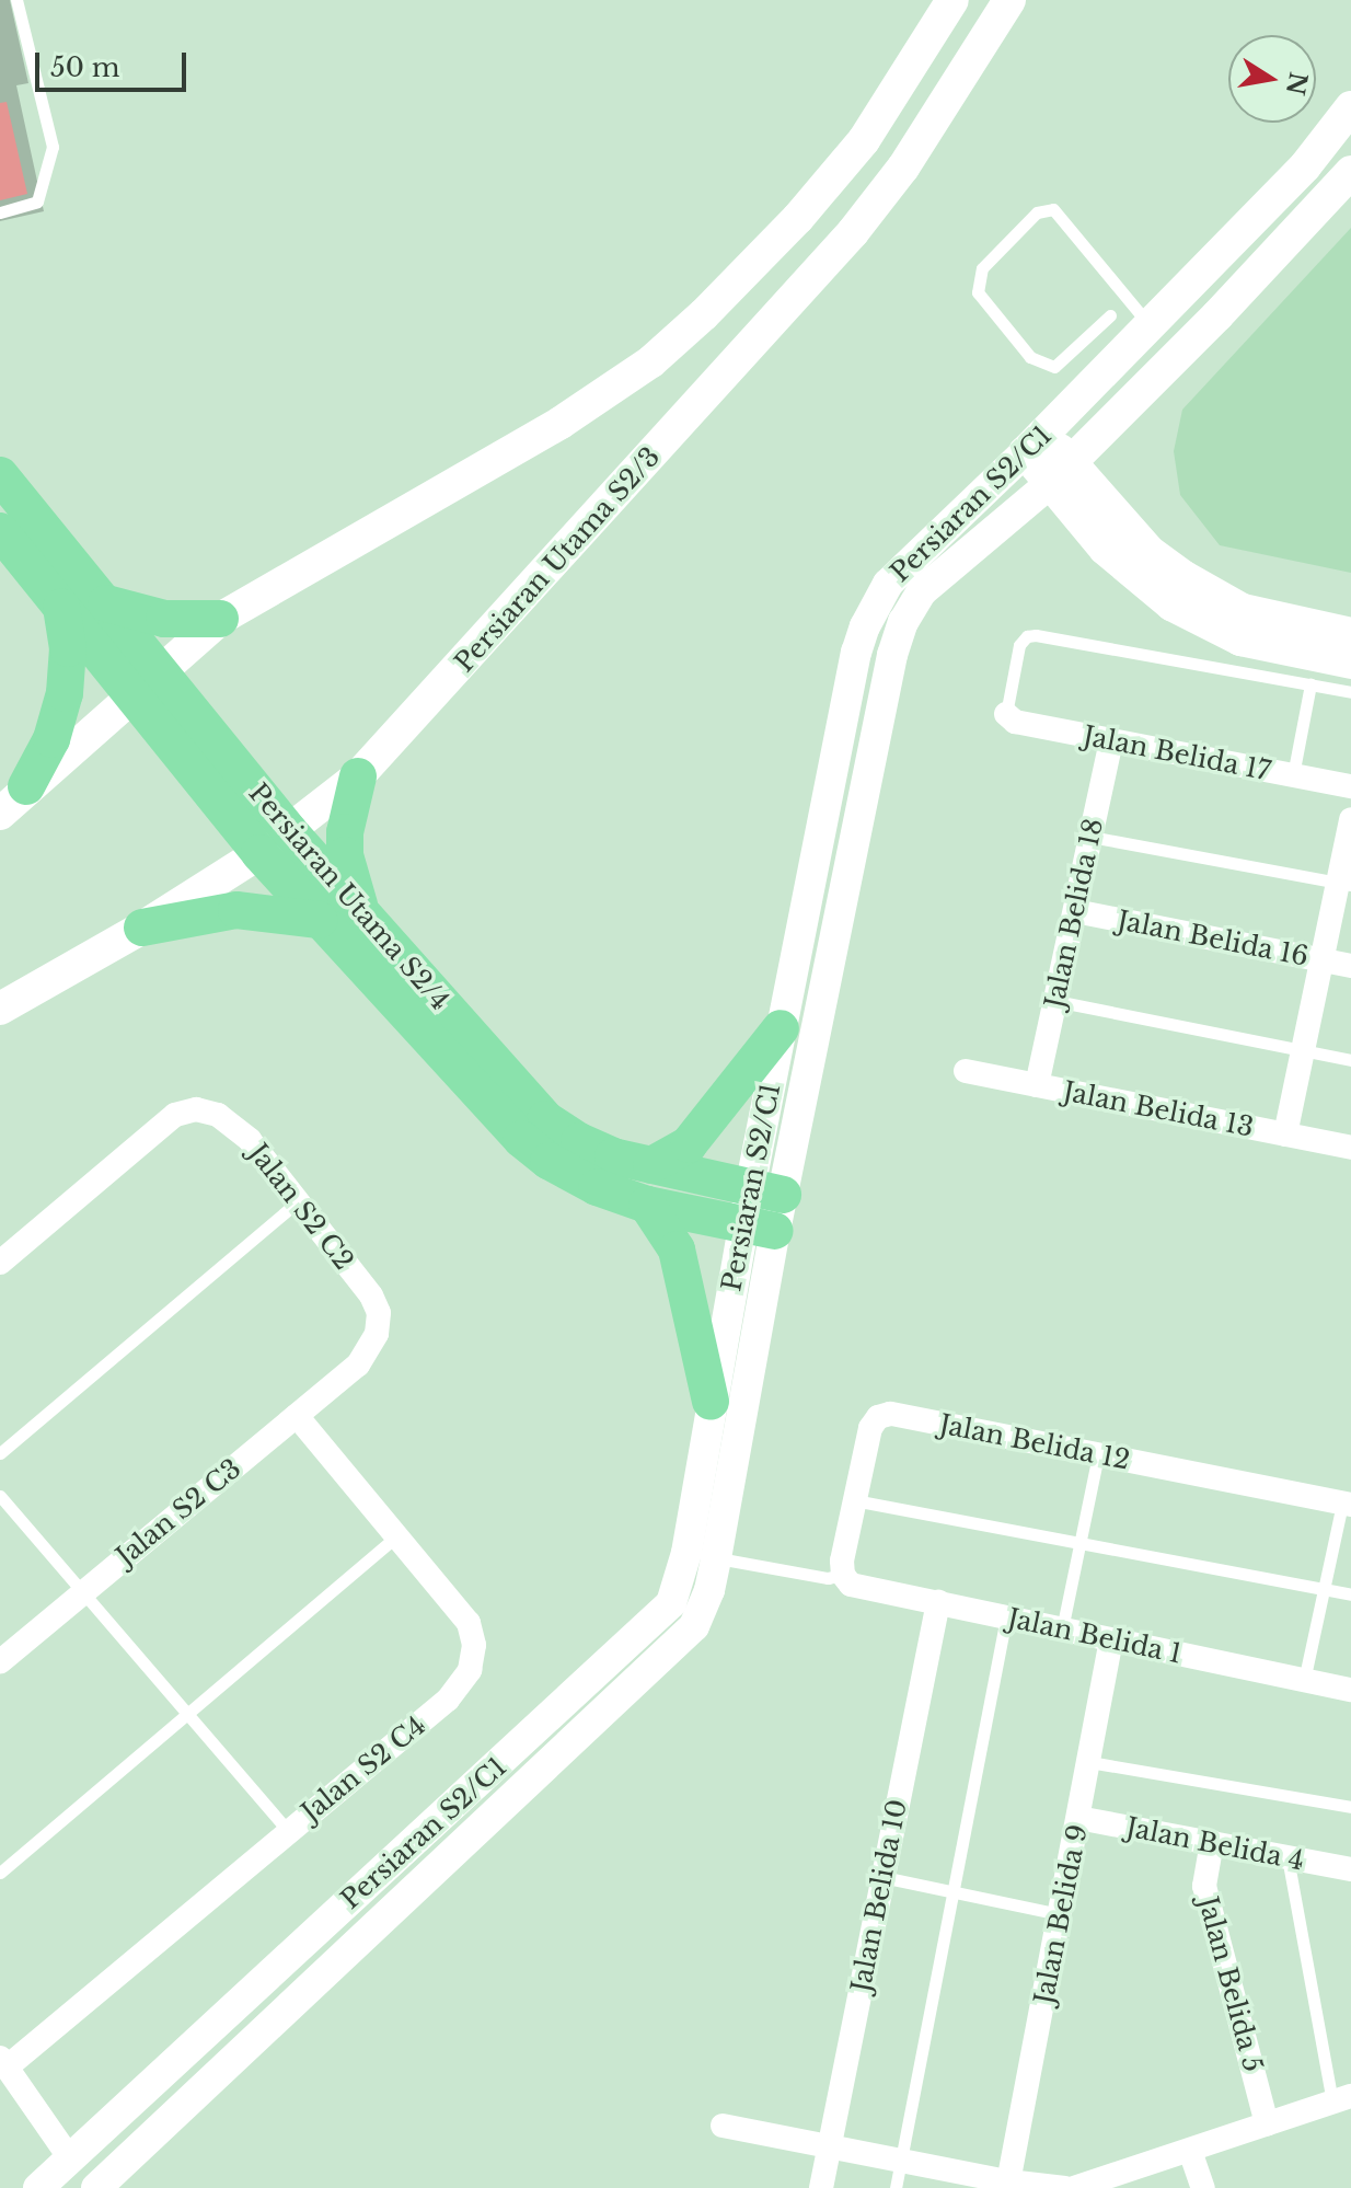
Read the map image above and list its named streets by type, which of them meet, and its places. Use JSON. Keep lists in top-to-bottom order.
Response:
{
  "streets": {
    "main road": ["Persiaran S2/C1", "Persiaran Utama S2/3", "Persiaran Utama S2/4"],
    "street": [
      "Jalan Belida 17",
      "Jalan Belida 18",
      "Jalan Belida 16",
      "Jalan Belida 13",
      "Jalan S2 C2",
      "Jalan Belida 12",
      "Jalan S2 C3",
      "Jalan Belida 1",
      "Jalan S2 C4",
      "Jalan Belida 4",
      "Jalan Belida 10",
      "Jalan Belida 9",
      "Jalan Belida 5"
    ]
  },
  "crossings": [
    ["Persiaran S2/C1", "Persiaran Utama S2/4"],
    ["Persiaran Utama S2/3", "Persiaran Utama S2/4"],
    ["Jalan Belida 17", "Jalan Belida 18"],
    ["Jalan Belida 18", "Jalan Belida 16"],
    ["Jalan Belida 18", "Jalan Belida 13"],
    ["Jalan S2 C2", "Jalan S2 C3"],
    ["Jalan Belida 12", "Jalan Belida 1"],
    ["Jalan S2 C3", "Jalan S2 C4"],
    ["Jalan Belida 1", "Jalan Belida 10"],
    ["Jalan Belida 1", "Jalan Belida 9"],
    ["Jalan Belida 4", "Jalan Belida 9"],
    ["Jalan Belida 4", "Jalan Belida 5"]
  ],
  "scale_bar": "50 m",
  "north": "right"
}
